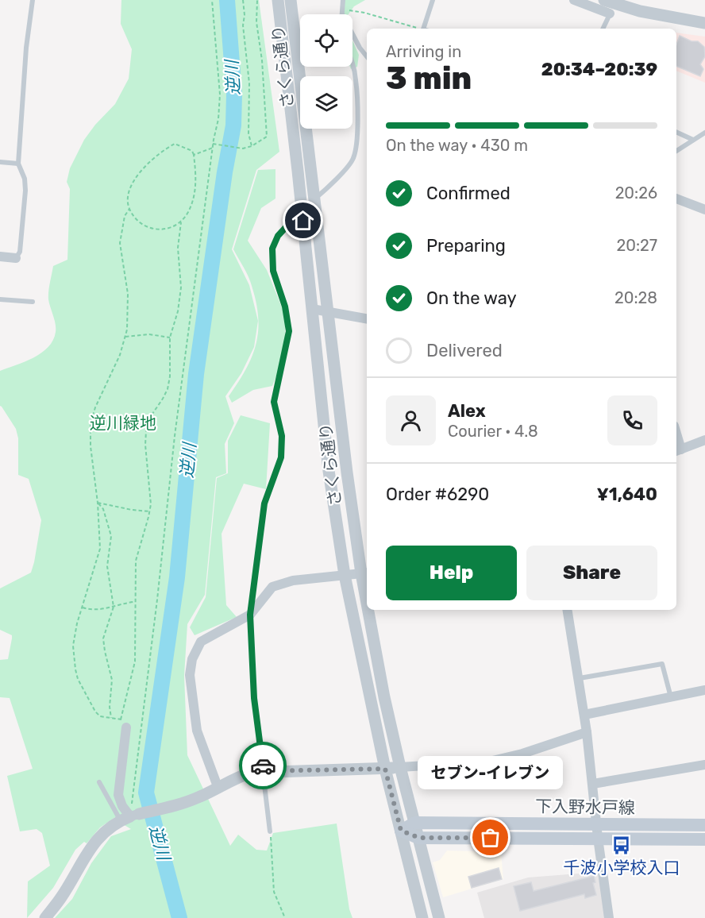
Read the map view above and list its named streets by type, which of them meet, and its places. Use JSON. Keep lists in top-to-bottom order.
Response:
{
  "streets": {
    "main road": ["下入野水戸線"],
    "street": ["さくら通り"]
  },
  "crossings": [
    ["さくら通り", "下入野水戸線"]
  ],
  "water": ["逆川"],
  "parks": ["逆川緑地"],
  "places": {
    "other": ["セブン-イレブン"],
    "bus stop": ["千波小学校入口"]
  },
  "page": {
    "heading": ["3 min", "Arriving in", "20:34–20:39"],
    "panel": [
      "Alex",
      "Courier · 4.8",
      "Order #6290",
      "¥1,640"
    ],
    "bar": "On the way · 430 m",
    "list": [
      ["Confirmed", "20:26"],
      ["Preparing", "20:27"],
      ["On the way", "20:28"],
      "Delivered"
    ],
    "buttons": ["Help", "Share"],
    "bubble": "セブン-イレブン"
  }
}
